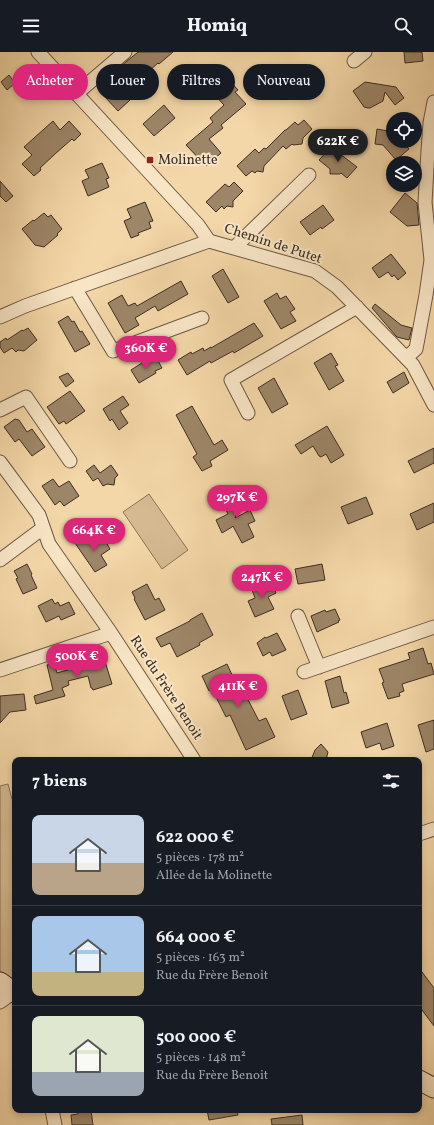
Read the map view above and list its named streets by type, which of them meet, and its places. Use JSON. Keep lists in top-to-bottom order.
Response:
{
  "streets": {
    "street": ["Chemin de Putet", "Rue du Frère Benoit"]
  },
  "places": {
    "transit": ["Molinette"]
  },
  "page": {
    "header": "Homiq",
    "chip": [
      "Acheter",
      "Louer",
      "Filtres",
      "Nouveau"
    ],
    "price": [
      "622K €",
      "360K €",
      "297K €",
      "664K €",
      "247K €",
      "500K €",
      "411K €"
    ],
    "heading": "7 biens",
    "list": [
      {
        "name": "622 000 €",
        "note": "5 pièces · 178 m² · Allée de la Molinette"
      },
      {
        "name": "664 000 €",
        "note": "5 pièces · 163 m² · Rue du Frère Benoit"
      },
      {
        "name": "500 000 €",
        "note": "5 pièces · 148 m² · Rue du Frère Benoit"
      }
    ]
  }
}
